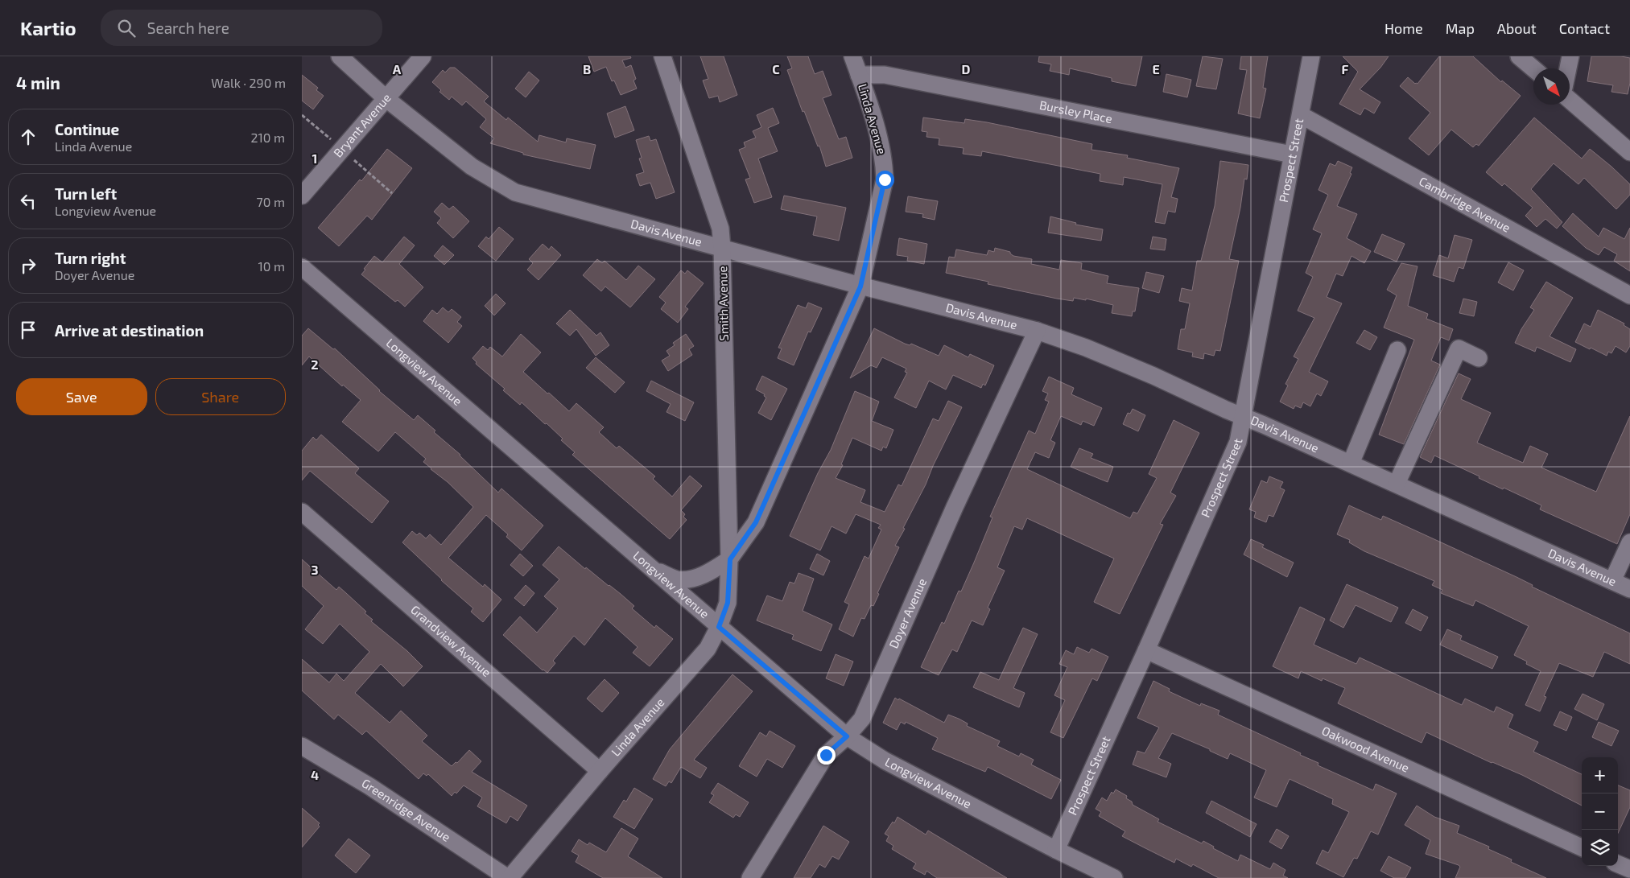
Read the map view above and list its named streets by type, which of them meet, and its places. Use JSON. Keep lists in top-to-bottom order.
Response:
{
  "streets": {
    "street": [
      "Bursley Place",
      "Linda Avenue",
      "Bryant Avenue",
      "Prospect Street",
      "Cambridge Avenue",
      "Davis Avenue",
      "Smith Avenue",
      "Longview Avenue",
      "Doyer Avenue",
      "Grandview Avenue",
      "Oakwood Avenue",
      "Greenridge Avenue"
    ]
  },
  "crossings": [
    ["Bursley Place", "Linda Avenue"],
    ["Bursley Place", "Prospect Street"],
    ["Linda Avenue", "Davis Avenue"],
    ["Linda Avenue", "Smith Avenue"],
    ["Linda Avenue", "Longview Avenue"],
    ["Linda Avenue", "Grandview Avenue"],
    ["Linda Avenue", "Greenridge Avenue"],
    ["Bryant Avenue", "Davis Avenue"],
    ["Prospect Street", "Cambridge Avenue"],
    ["Prospect Street", "Davis Avenue"],
    ["Prospect Street", "Longview Avenue"],
    ["Prospect Street", "Oakwood Avenue"],
    ["Davis Avenue", "Smith Avenue"],
    ["Davis Avenue", "Doyer Avenue"],
    ["Longview Avenue", "Doyer Avenue"]
  ],
  "north": "bottom right",
  "page": {
    "header": "Kartio",
    "search": "Search here",
    "nav": [
      "Home",
      "Map",
      "About",
      "Contact"
    ],
    "heading": ["4 min", "Walk · 290 m"],
    "list": [
      ["Continue", "Linda Avenue", "210 m"],
      ["Turn left", "Longview Avenue", "70 m"],
      ["Turn right", "Doyer Avenue", "10 m"],
      "Arrive at destination"
    ],
    "buttons": ["Save", "Share"],
    "map_buttons": ["+", "−"]
  },
  "grid": {
    "columns": [
      "A",
      "B",
      "C",
      "D",
      "E",
      "F"
    ],
    "rows": [
      "1",
      "2",
      "3",
      "4"
    ]
  }
}
